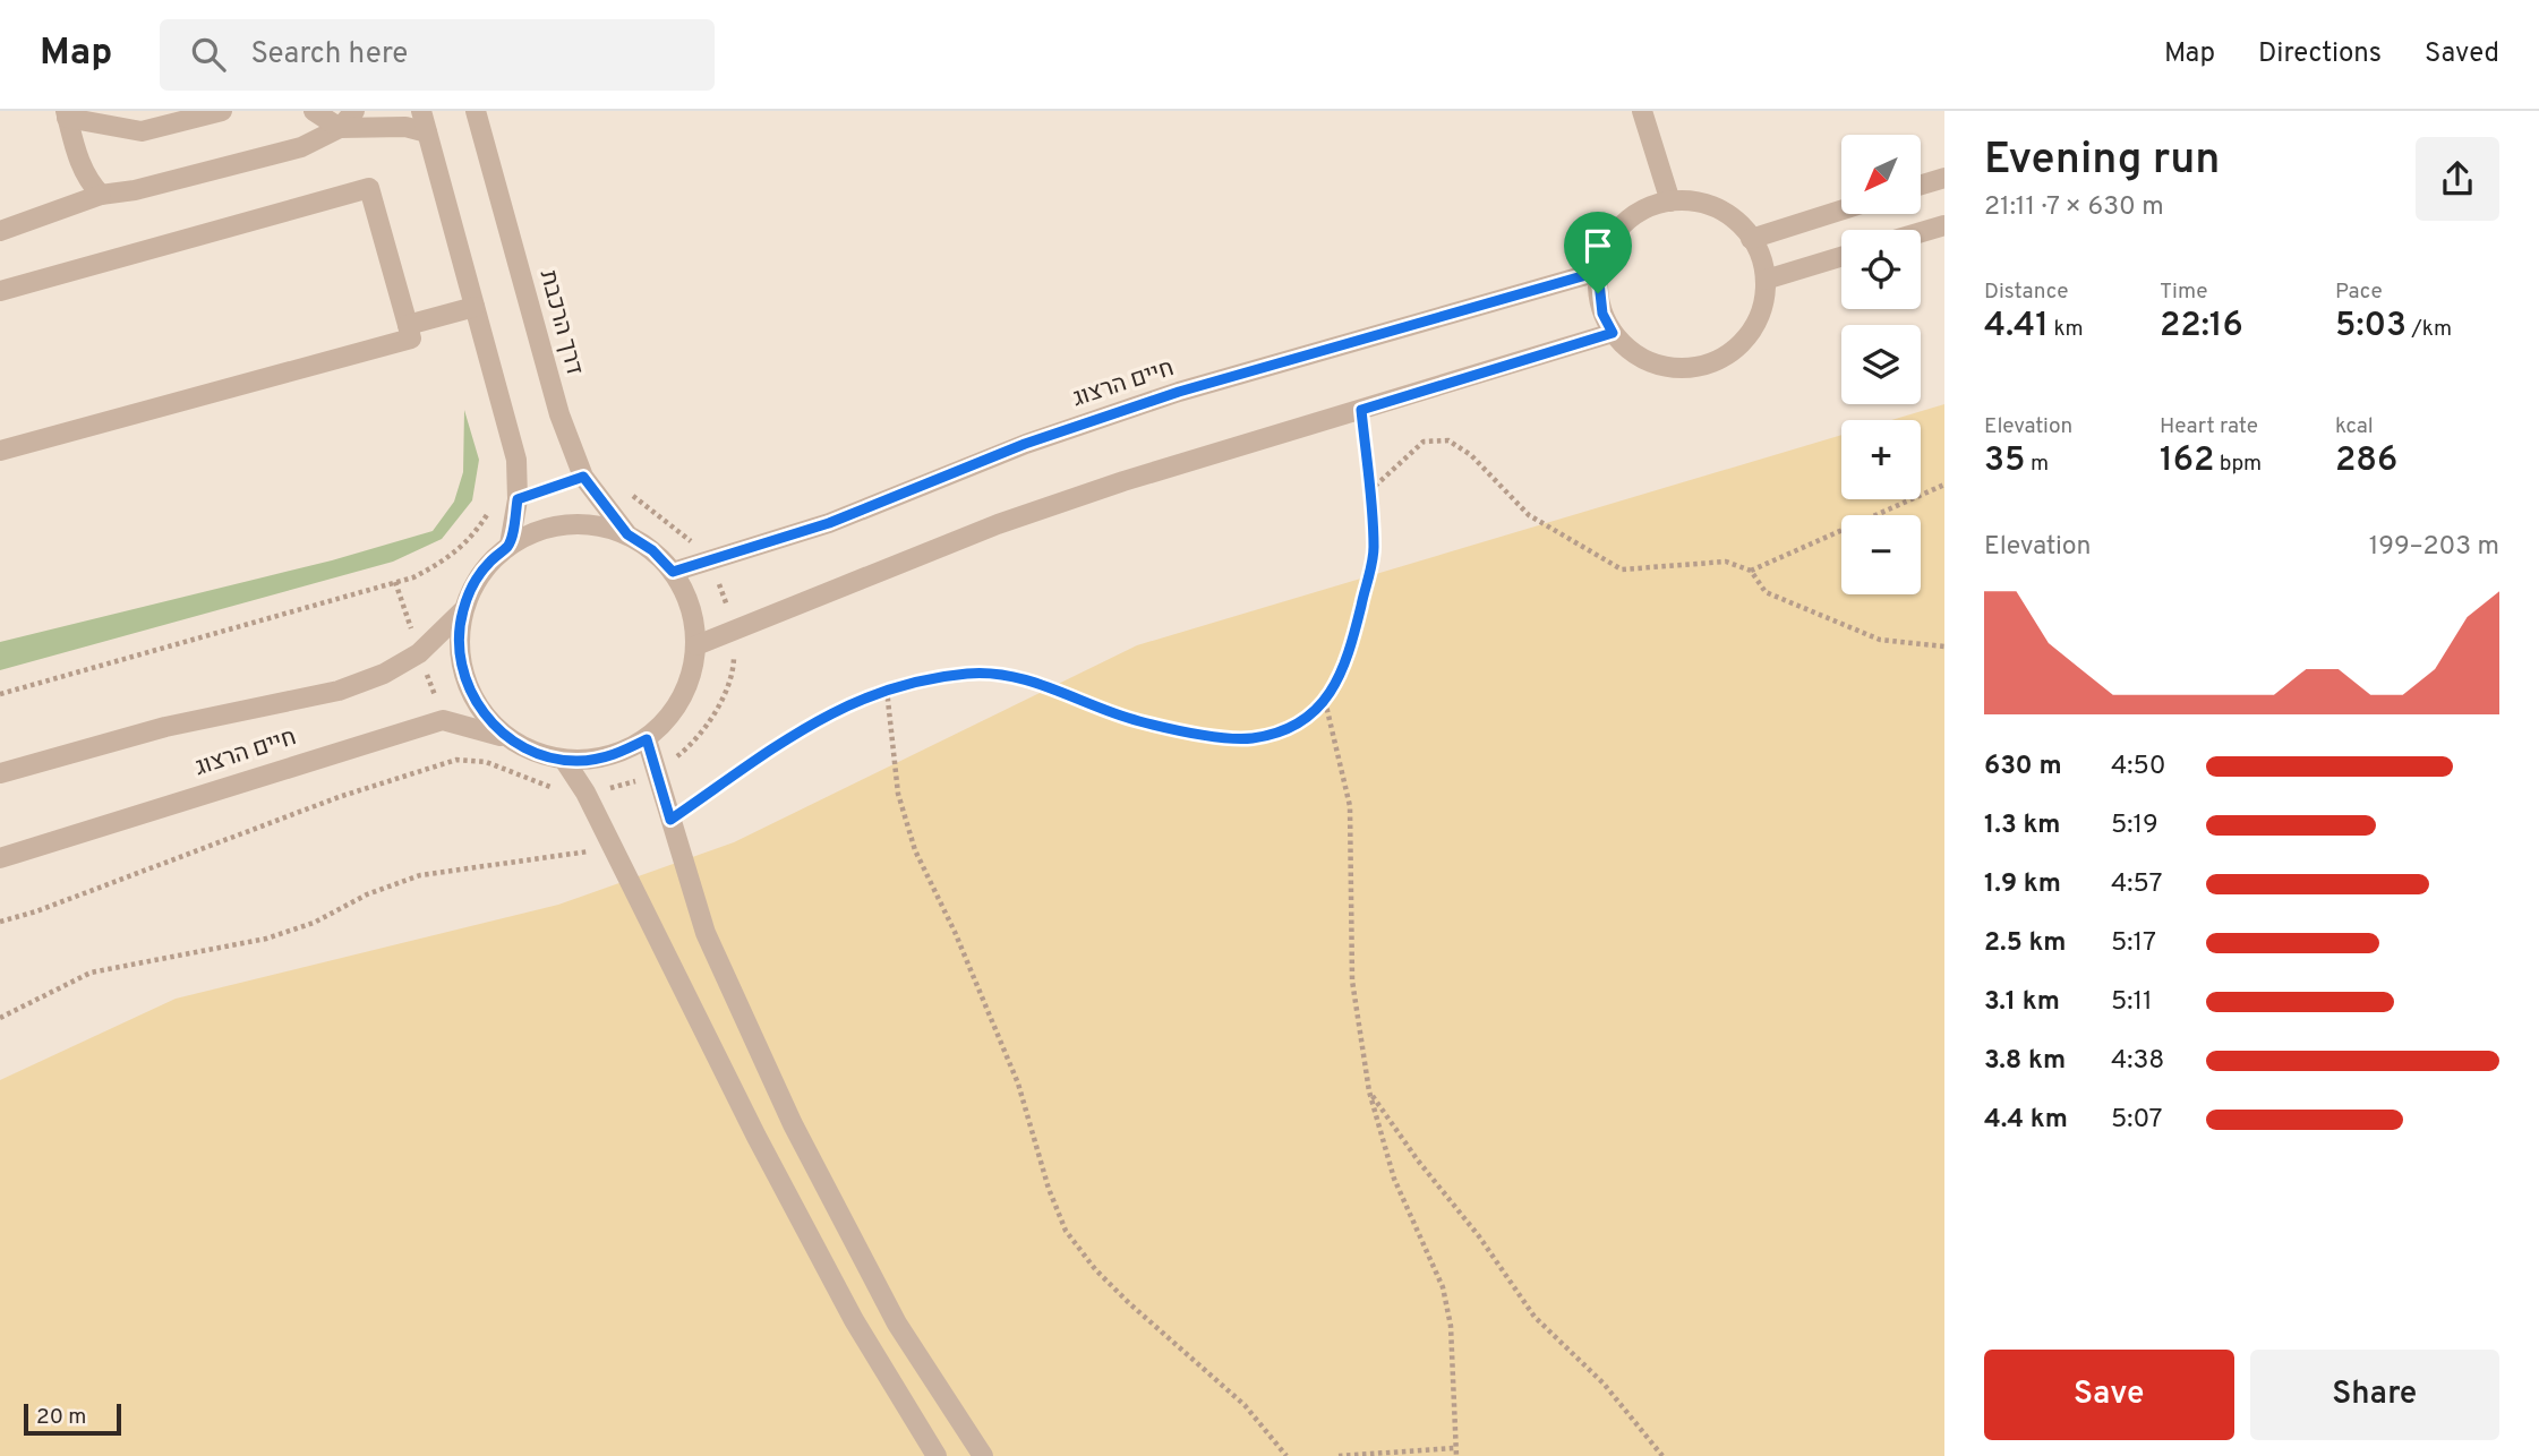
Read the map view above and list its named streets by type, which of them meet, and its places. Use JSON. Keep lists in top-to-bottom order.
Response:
{
  "streets": {
    "street": ["דרך הרכבת", "חיים הרצוג"]
  },
  "crossings": [
    ["דרך הרכבת", "חיים הרצוג"]
  ],
  "scale_bar": "20 m",
  "north": "bottom left",
  "page": {
    "header": "Map",
    "search": "Search here",
    "nav": ["Map", "Directions", "Saved"],
    "heading": ["Evening run", "21:11 · 7 × 630 m"],
    "map_buttons": ["+", "−"],
    "stats": [
      ["Distance", "4.41 km"],
      ["Time", "22:16"],
      ["Pace", "5:03 /km"],
      ["Elevation", "35 m"],
      ["Heart rate", "162 bpm"],
      ["kcal", "286"]
    ],
    "chart": ["Elevation", "199–203 m"],
    "list": [
      {
        "name": "630 m",
        "note": "4:50"
      },
      {
        "name": "1.3 km",
        "note": "5:19"
      },
      {
        "name": "1.9 km",
        "note": "4:57"
      },
      {
        "name": "2.5 km",
        "note": "5:17"
      },
      {
        "name": "3.1 km",
        "note": "5:11"
      },
      {
        "name": "3.8 km",
        "note": "4:38"
      },
      {
        "name": "4.4 km",
        "note": "5:07"
      }
    ],
    "buttons": ["Save", "Share"],
    "scale": "20 m"
  }
}
